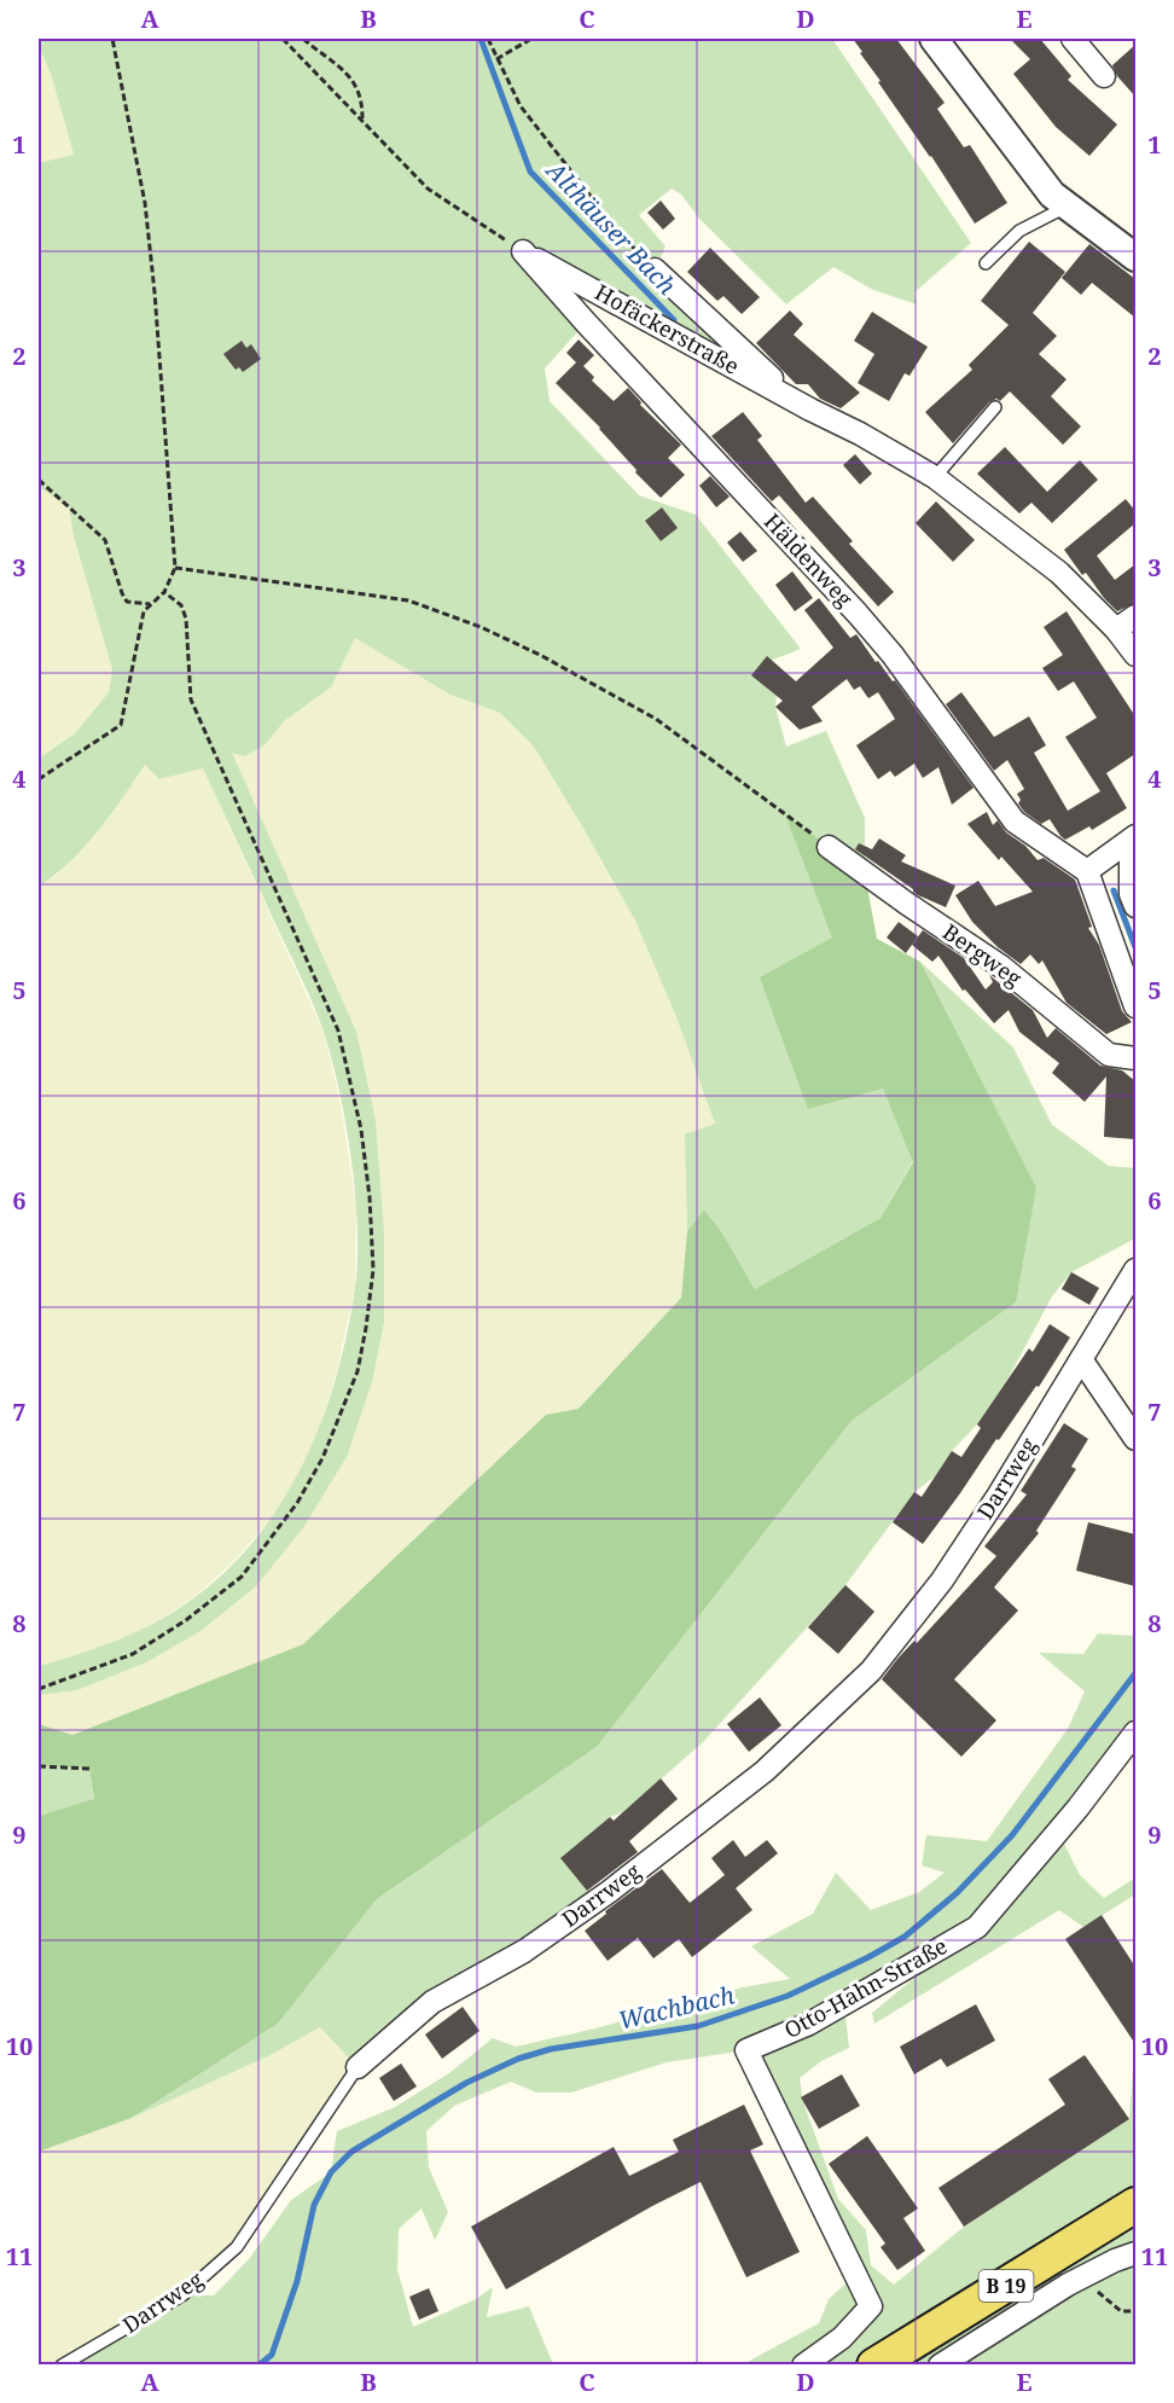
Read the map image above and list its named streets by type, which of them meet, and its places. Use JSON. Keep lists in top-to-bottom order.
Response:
{
  "streets": {
    "main road": ["B 19"],
    "street": [
      "Hofäckerstraße",
      "Häldenweg",
      "Bergweg",
      "Darrweg",
      "Otto-Hahn-Straße"
    ]
  },
  "crossings": [
    ["Hofäckerstraße", "Häldenweg"]
  ],
  "water": ["Althäuser Bach", "Wachbach"],
  "grid": {
    "columns": [
      "A",
      "B",
      "C",
      "D",
      "E"
    ],
    "rows": [
      "1",
      "2",
      "3",
      "4",
      "5",
      "6",
      "7",
      "8",
      "9",
      "10",
      "11"
    ]
  }
}
